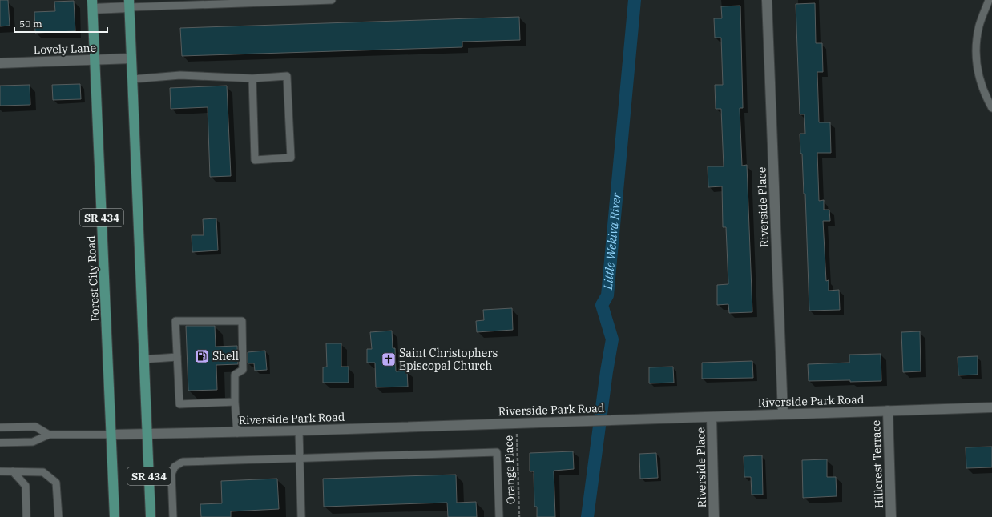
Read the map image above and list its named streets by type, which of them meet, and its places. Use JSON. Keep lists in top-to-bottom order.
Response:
{
  "streets": {
    "main road": ["SR 434", "Forest City Road"],
    "street": [
      "Lovely Lane",
      "Riverside Place",
      "Riverside Park Road",
      "Hillcrest Terrace"
    ],
    "path": ["Orange Place"]
  },
  "crossings": [
    ["Lovely Lane", "SR 434"],
    ["Lovely Lane", "Forest City Road"],
    ["Riverside Place", "Riverside Park Road"],
    ["SR 434", "Riverside Park Road"],
    ["Forest City Road", "Riverside Park Road"],
    ["Riverside Park Road", "Hillcrest Terrace"],
    ["Riverside Park Road", "Orange Place"]
  ],
  "water": ["Little Wekiva River"],
  "places": {
    "fuel station": ["Shell"],
    "church": ["Saint Christophers Episcopal Church"]
  },
  "scale_bar": "50 m"
}
